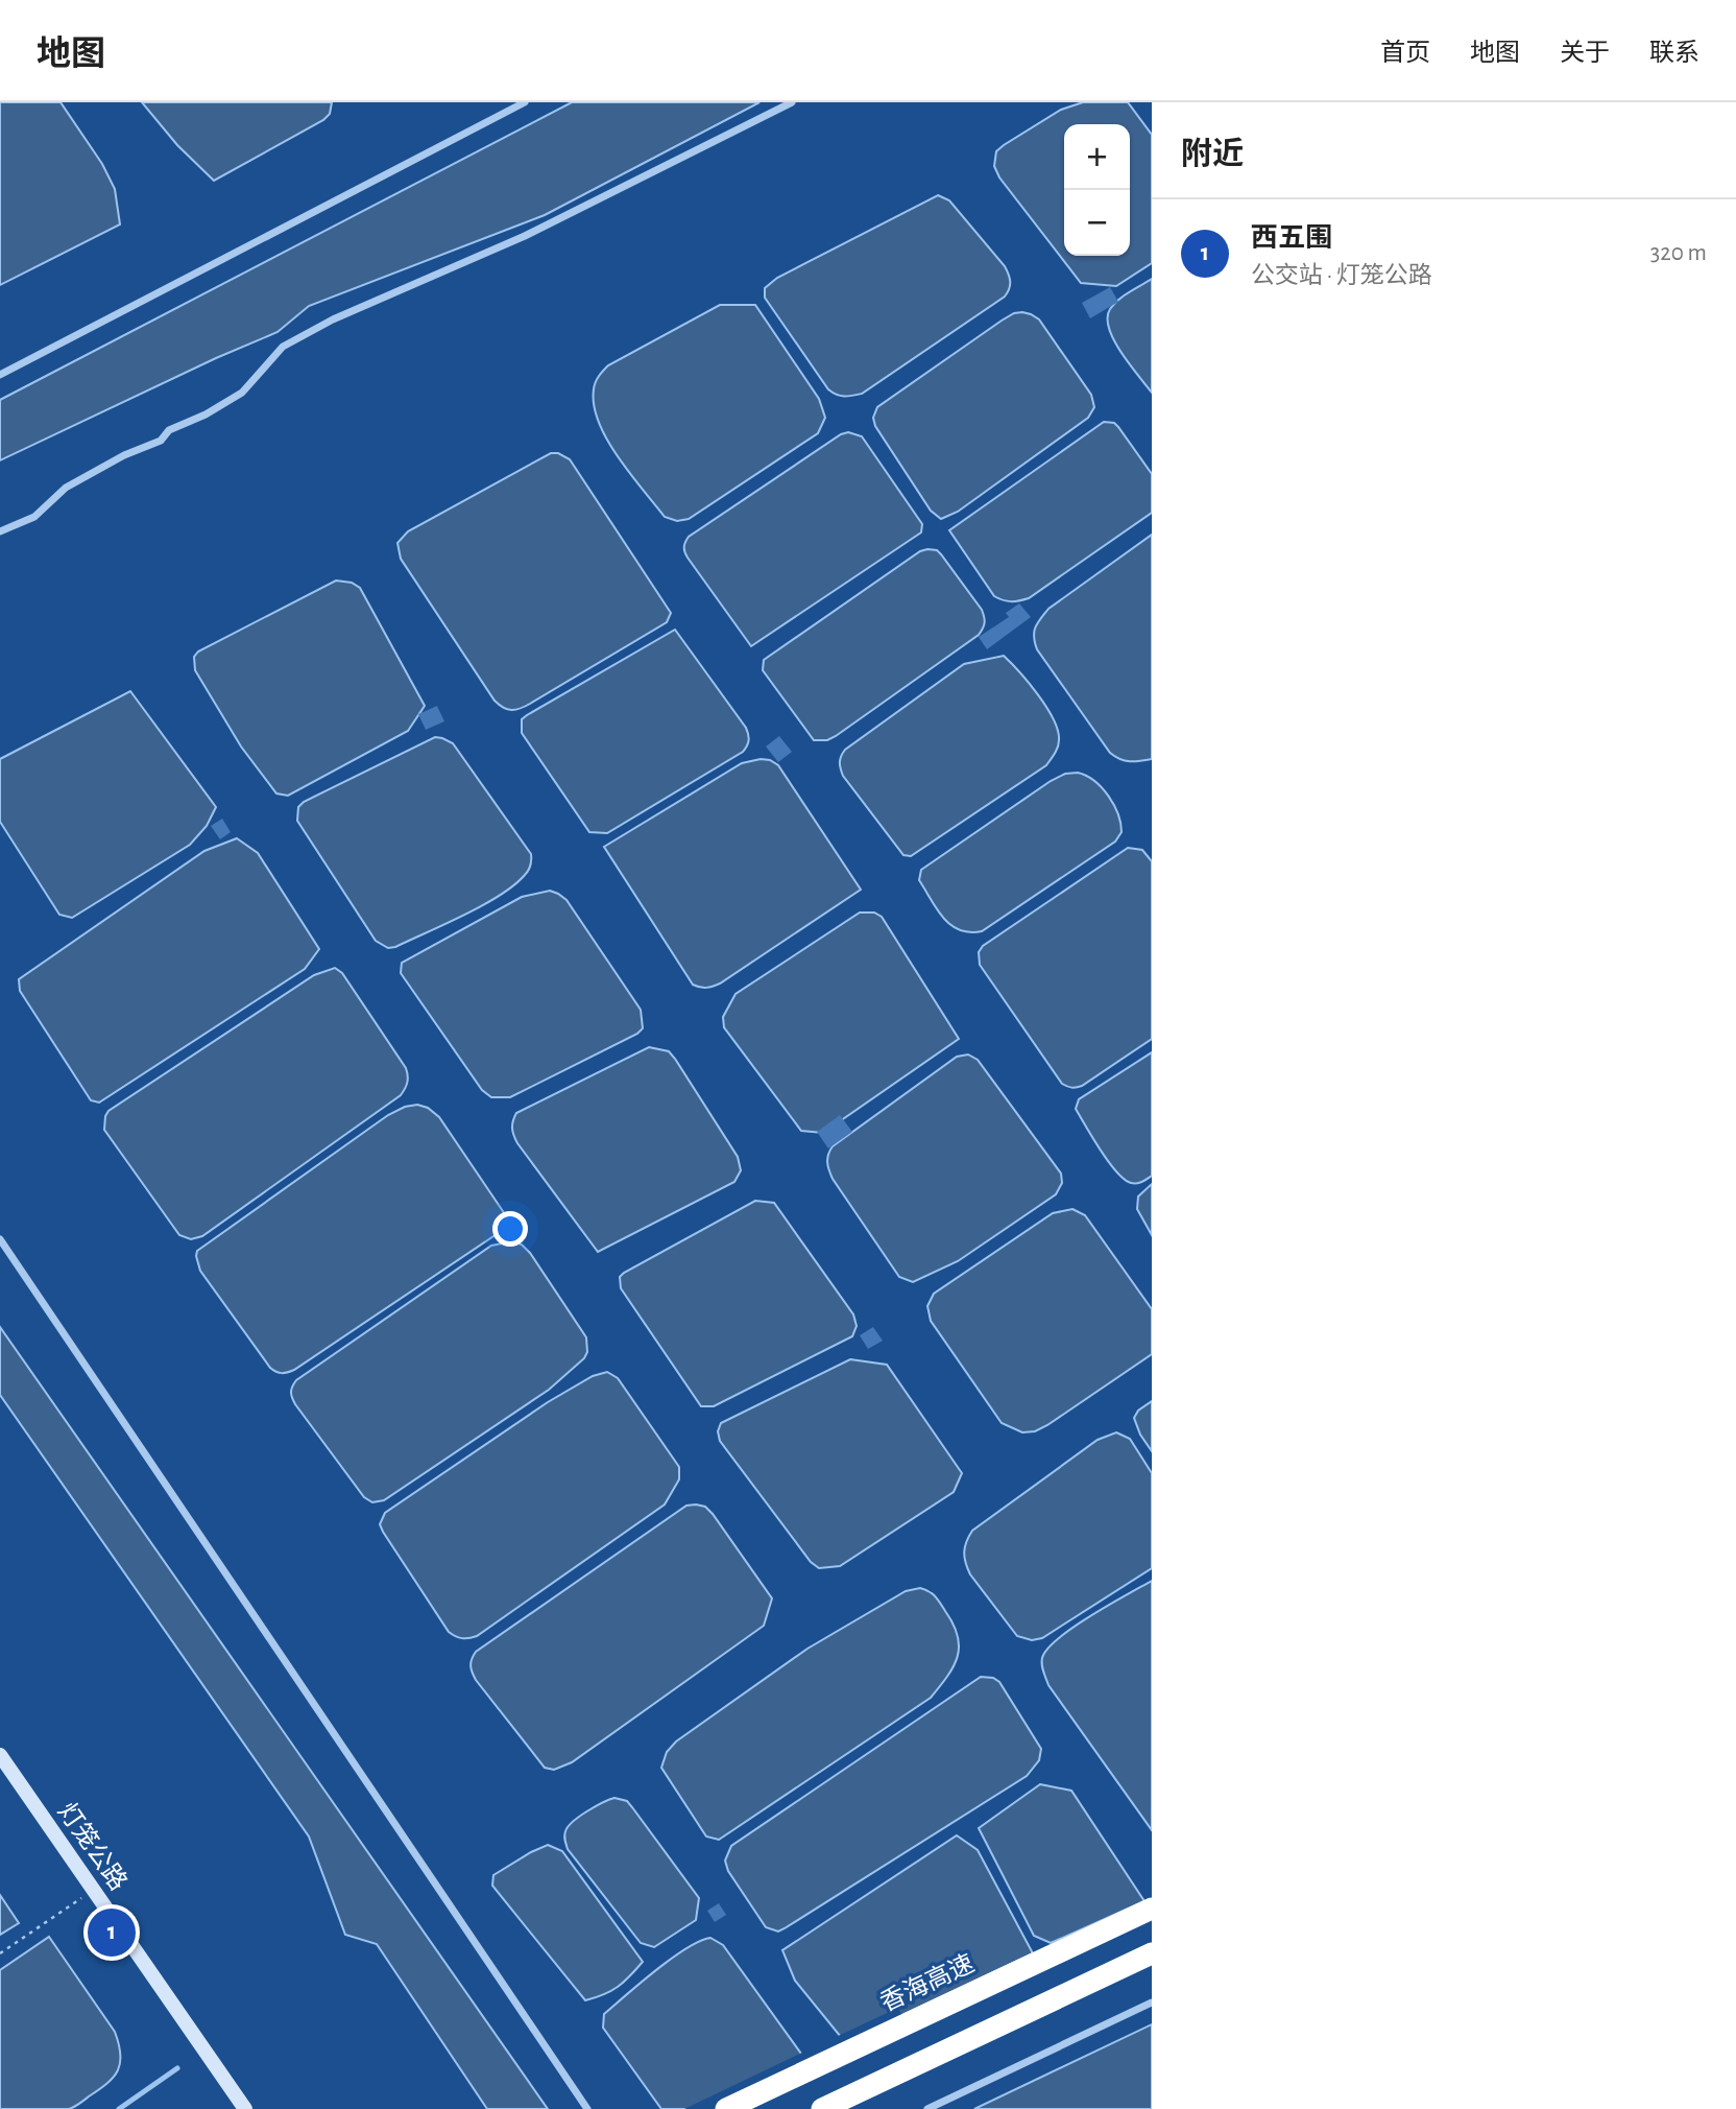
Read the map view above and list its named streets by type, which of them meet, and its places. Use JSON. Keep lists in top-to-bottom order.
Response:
{
  "streets": {
    "highway": ["香海高速"],
    "street": ["灯笼公路"]
  },
  "page": {
    "header": "地图",
    "nav": [
      "首页",
      "地图",
      "关于",
      "联系"
    ],
    "heading": "附近",
    "map_buttons": ["+", "−"],
    "list": [
      {
        "mark": "1",
        "name": "西五围",
        "note": "公交站 · 灯笼公路",
        "value": "320 m"
      }
    ],
    "pins": "1"
  }
}
